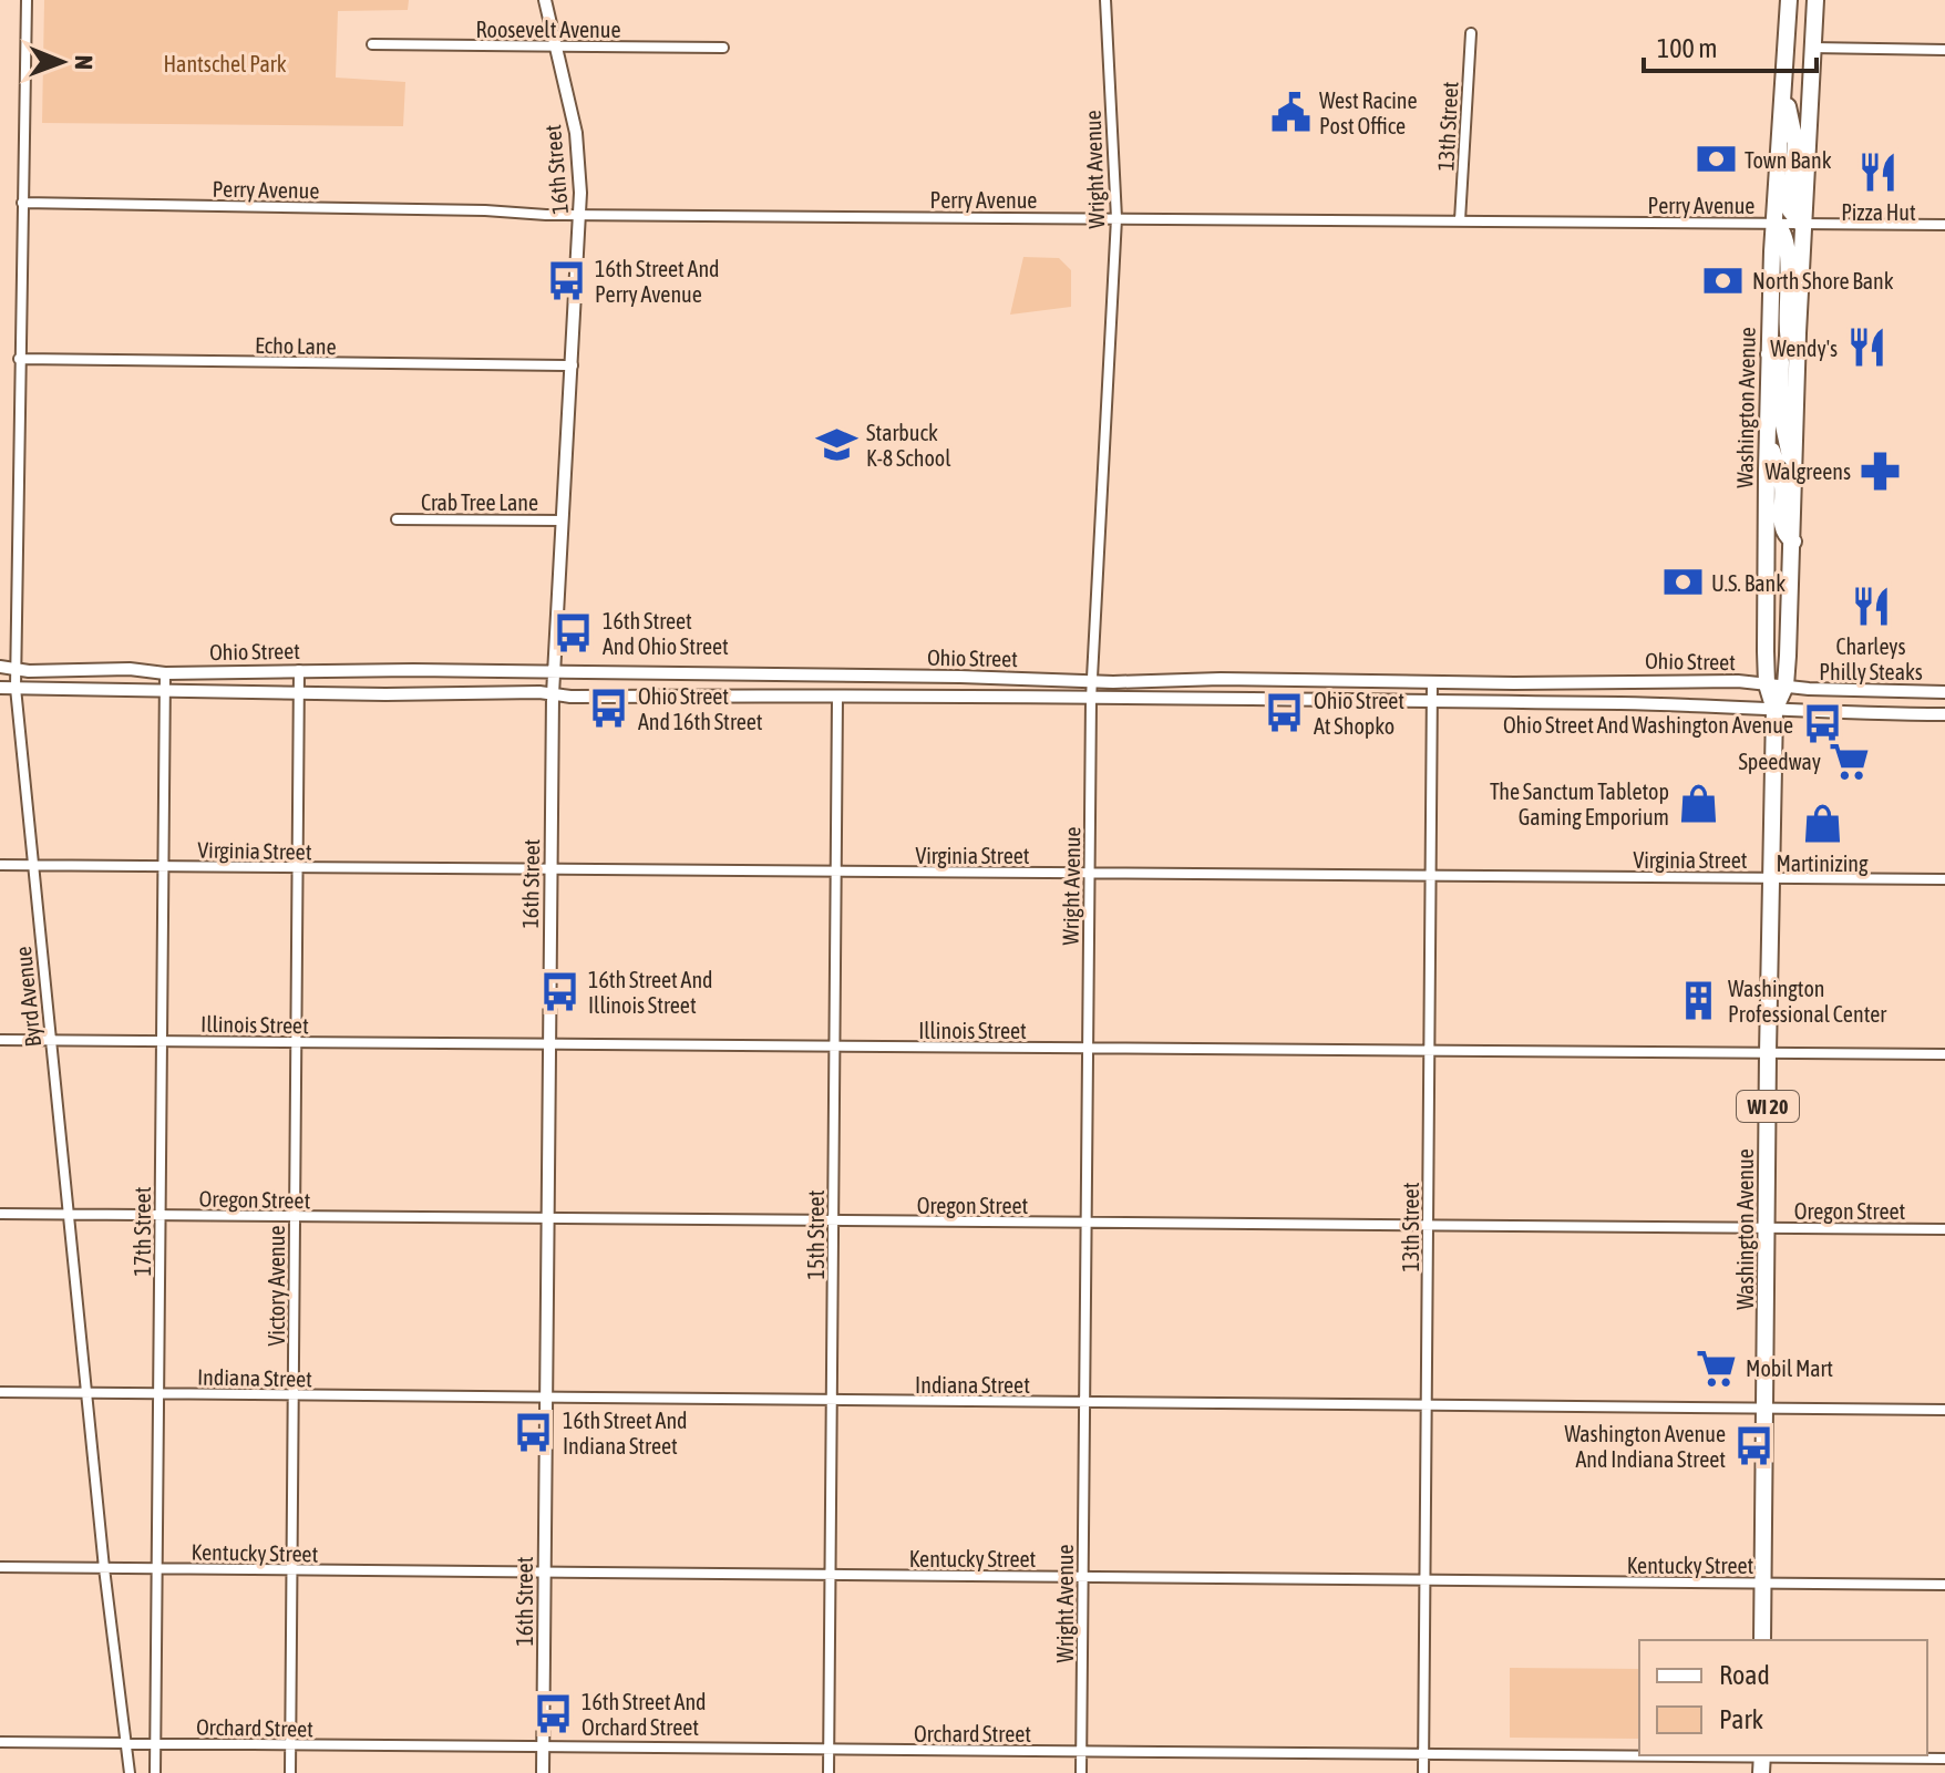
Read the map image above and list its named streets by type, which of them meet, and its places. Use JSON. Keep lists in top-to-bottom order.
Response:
{
  "streets": {
    "main road": ["Washington Avenue", "WI 20"],
    "street": [
      "Roosevelt Avenue",
      "13th Street",
      "16th Street",
      "Wright Avenue",
      "Perry Avenue",
      "Echo Lane",
      "Crab Tree Lane",
      "Ohio Street",
      "Virginia Street",
      "Byrd Avenue",
      "Illinois Street",
      "Oregon Street",
      "17th Street",
      "15th Street",
      "Victory Avenue",
      "Indiana Street",
      "Kentucky Street",
      "Orchard Street"
    ]
  },
  "crossings": [
    ["Roosevelt Avenue", "16th Street"],
    ["13th Street", "Perry Avenue"],
    ["13th Street", "Ohio Street"],
    ["13th Street", "Virginia Street"],
    ["13th Street", "Illinois Street"],
    ["13th Street", "Oregon Street"],
    ["13th Street", "Indiana Street"],
    ["13th Street", "Kentucky Street"],
    ["13th Street", "Orchard Street"],
    ["16th Street", "Perry Avenue"],
    ["16th Street", "Echo Lane"],
    ["16th Street", "Crab Tree Lane"],
    ["16th Street", "Ohio Street"],
    ["16th Street", "Virginia Street"],
    ["16th Street", "Illinois Street"],
    ["16th Street", "Oregon Street"],
    ["16th Street", "Indiana Street"],
    ["16th Street", "Kentucky Street"],
    ["16th Street", "Orchard Street"],
    ["Wright Avenue", "Perry Avenue"],
    ["Wright Avenue", "Ohio Street"],
    ["Wright Avenue", "Virginia Street"],
    ["Wright Avenue", "Illinois Street"],
    ["Wright Avenue", "Oregon Street"],
    ["Wright Avenue", "Indiana Street"],
    ["Wright Avenue", "Kentucky Street"],
    ["Wright Avenue", "Orchard Street"],
    ["Perry Avenue", "Washington Avenue"],
    ["Perry Avenue", "Byrd Avenue"],
    ["Echo Lane", "Byrd Avenue"],
    ["Washington Avenue", "Ohio Street"],
    ["Washington Avenue", "Virginia Street"],
    ["Washington Avenue", "Illinois Street"],
    ["Washington Avenue", "Oregon Street"],
    ["Washington Avenue", "Indiana Street"],
    ["Washington Avenue", "Kentucky Street"],
    ["Ohio Street", "Byrd Avenue"],
    ["Ohio Street", "17th Street"],
    ["Ohio Street", "15th Street"],
    ["Ohio Street", "Victory Avenue"],
    ["Virginia Street", "Byrd Avenue"],
    ["Virginia Street", "17th Street"],
    ["Virginia Street", "15th Street"],
    ["Virginia Street", "Victory Avenue"],
    ["Byrd Avenue", "Illinois Street"],
    ["Byrd Avenue", "Oregon Street"],
    ["Byrd Avenue", "Indiana Street"],
    ["Byrd Avenue", "Kentucky Street"],
    ["Byrd Avenue", "Orchard Street"],
    ["Illinois Street", "17th Street"],
    ["Illinois Street", "15th Street"],
    ["Illinois Street", "Victory Avenue"],
    ["Oregon Street", "17th Street"],
    ["Oregon Street", "15th Street"],
    ["Oregon Street", "Victory Avenue"],
    ["17th Street", "Indiana Street"],
    ["17th Street", "Kentucky Street"],
    ["17th Street", "Orchard Street"],
    ["15th Street", "Indiana Street"],
    ["15th Street", "Kentucky Street"],
    ["15th Street", "Orchard Street"],
    ["Victory Avenue", "Indiana Street"],
    ["Victory Avenue", "Kentucky Street"],
    ["Victory Avenue", "Orchard Street"]
  ],
  "parks": ["Hantschel Park"],
  "places": {
    "public building": ["West Racine Post Office"],
    "bank": ["Town Bank", "North Shore Bank", "U.S. Bank"],
    "restaurant": ["Pizza Hut", "Wendy's", "Charleys Philly Steaks"],
    "bus stop": [
      "16th Street And Perry Avenue",
      "16th Street And Ohio Street",
      "Ohio Street And 16th Street",
      "Ohio Street At Shopko",
      "Ohio Street And Washington Avenue",
      "16th Street And Illinois Street",
      "16th Street And Indiana Street",
      "Washington Avenue And Indiana Street",
      "16th Street And Orchard Street"
    ],
    "school or university": ["Starbuck K-8 School"],
    "pharmacy": ["Walgreens"],
    "supermarket": ["Speedway", "Mobil Mart"],
    "shop": ["The Sanctum Tabletop Gaming Emporium", "Martinizing"],
    "building": ["Washington Professional Center"]
  },
  "legend": ["Road", "Park"],
  "scale_bar": "100 m",
  "north": "right"
}
